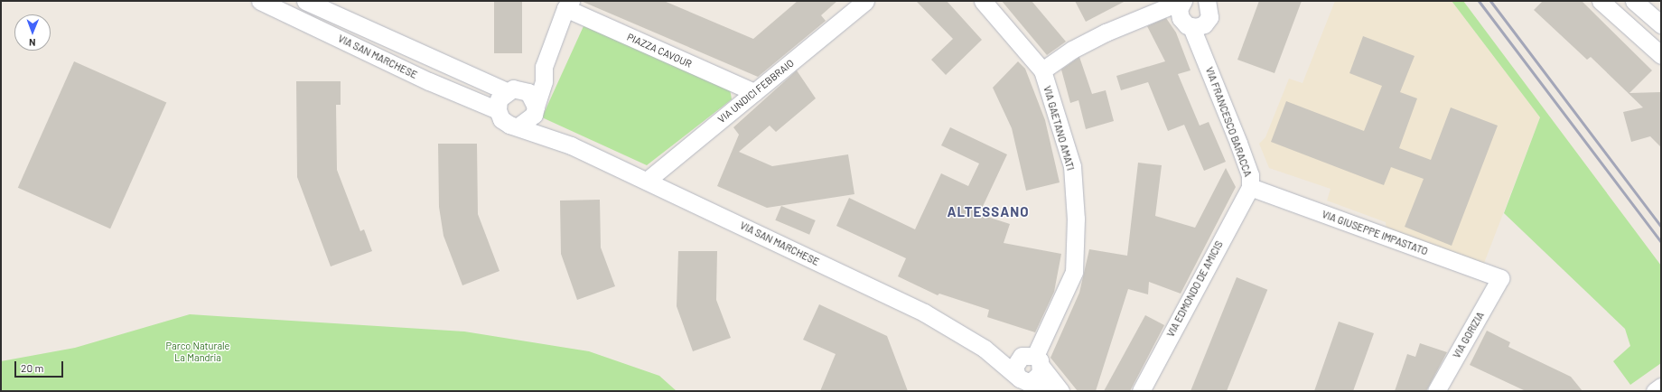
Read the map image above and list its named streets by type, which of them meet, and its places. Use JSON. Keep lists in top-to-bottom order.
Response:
{
  "streets": {
    "street": [
      "PIAZZA CAVOUR",
      "VIA SAN MARCHESE",
      "VIA UNDICI FEBBRAIO",
      "VIA FRANCESCO BARACCA",
      "VIA GAETANO AMATI",
      "VIA GIUSEPPE IMPASTATO",
      "VIA EDMONDO DE AMICIS",
      "VIA GORIZIA"
    ]
  },
  "crossings": [
    ["PIAZZA CAVOUR", "VIA UNDICI FEBBRAIO"],
    ["VIA SAN MARCHESE", "VIA UNDICI FEBBRAIO"],
    ["VIA SAN MARCHESE", "VIA GAETANO AMATI"],
    ["VIA FRANCESCO BARACCA", "VIA GIUSEPPE IMPASTATO"],
    ["VIA FRANCESCO BARACCA", "VIA EDMONDO DE AMICIS"],
    ["VIA GIUSEPPE IMPASTATO", "VIA EDMONDO DE AMICIS"],
    ["VIA GIUSEPPE IMPASTATO", "VIA GORIZIA"]
  ],
  "districts": ["ALTESSANO"],
  "parks": ["Parco Naturale La Mandria"],
  "scale_bar": "20 m",
  "north": "bottom"
}
